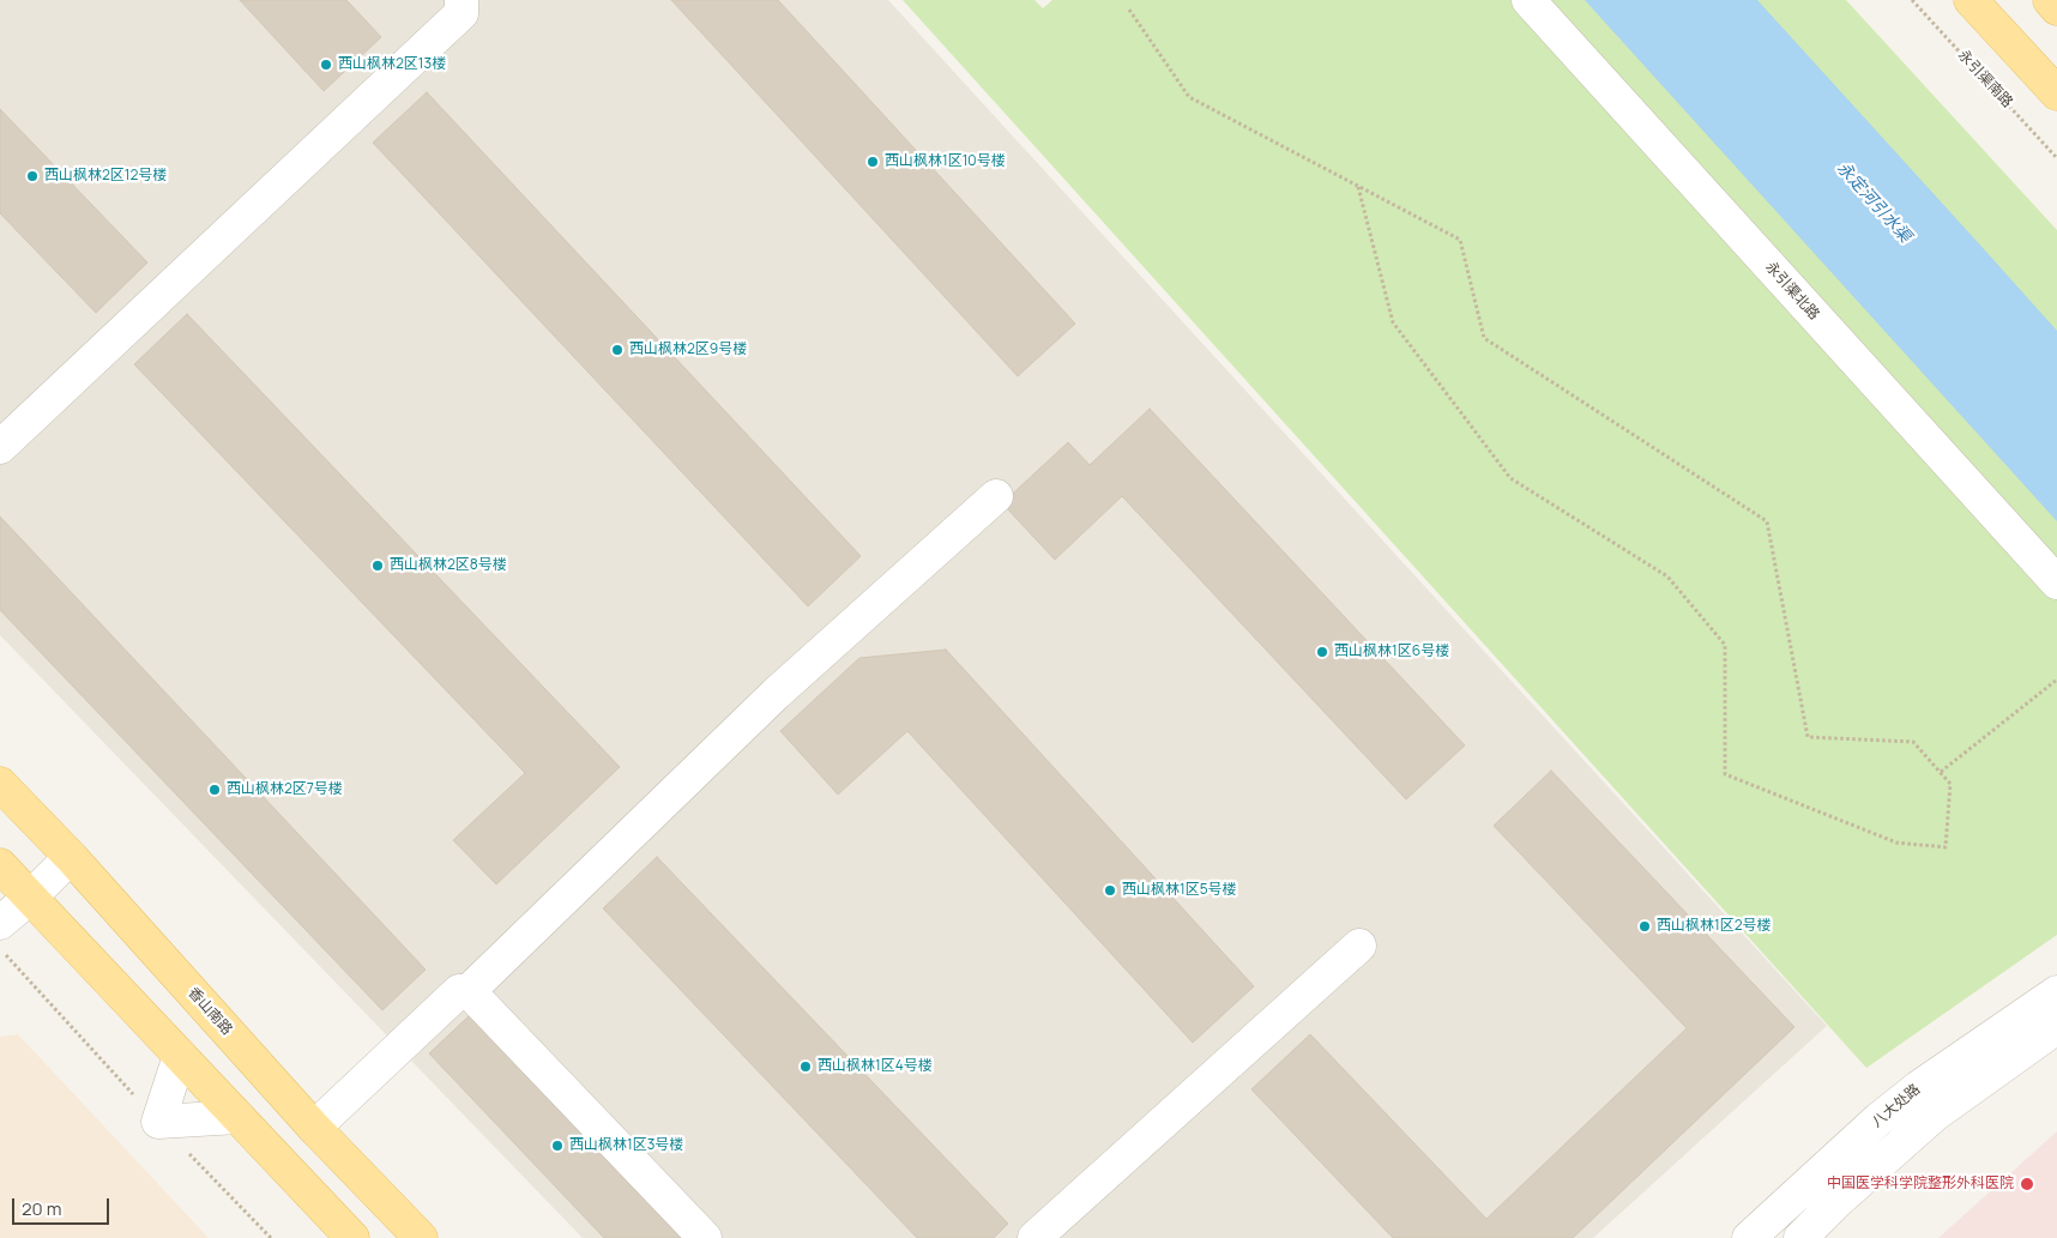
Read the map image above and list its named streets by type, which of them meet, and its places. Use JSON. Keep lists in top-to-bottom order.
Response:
{
  "streets": {
    "main road": ["香山南路"],
    "street": ["永引渠北路", "八大处路"],
    "path": ["永引渠南路"]
  },
  "water": ["永定河引水渠"],
  "places": [
    "西山枫林2区13楼",
    "西山枫林1区10号楼",
    "西山枫林2区12号楼",
    "西山枫林2区9号楼",
    "西山枫林2区8号楼",
    "西山枫林1区6号楼",
    "西山枫林2区7号楼",
    "西山枫林1区5号楼",
    "西山枫林1区2号楼",
    "西山枫林1区4号楼",
    "西山枫林1区3号楼",
    "中国医学科学院整形外科医院"
  ],
  "scale_bar": "20 m"
}
